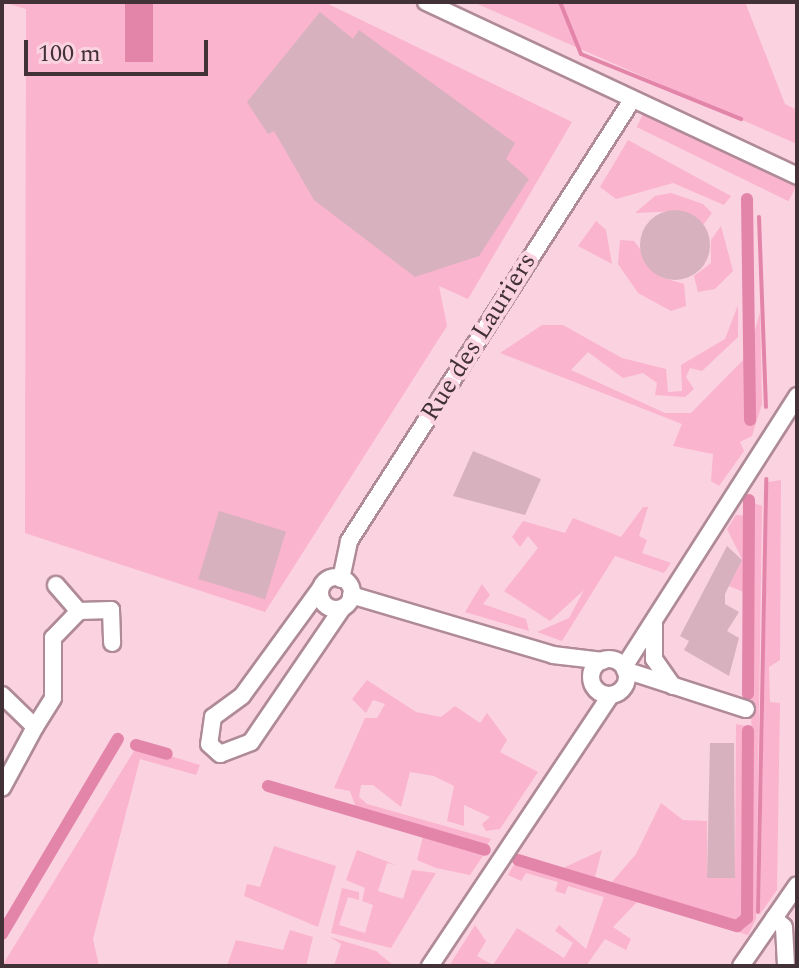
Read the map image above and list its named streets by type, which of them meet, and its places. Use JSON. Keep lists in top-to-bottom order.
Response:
{
  "streets": {
    "street": ["Rue des Lauriers"]
  },
  "scale_bar": "100 m"
}
